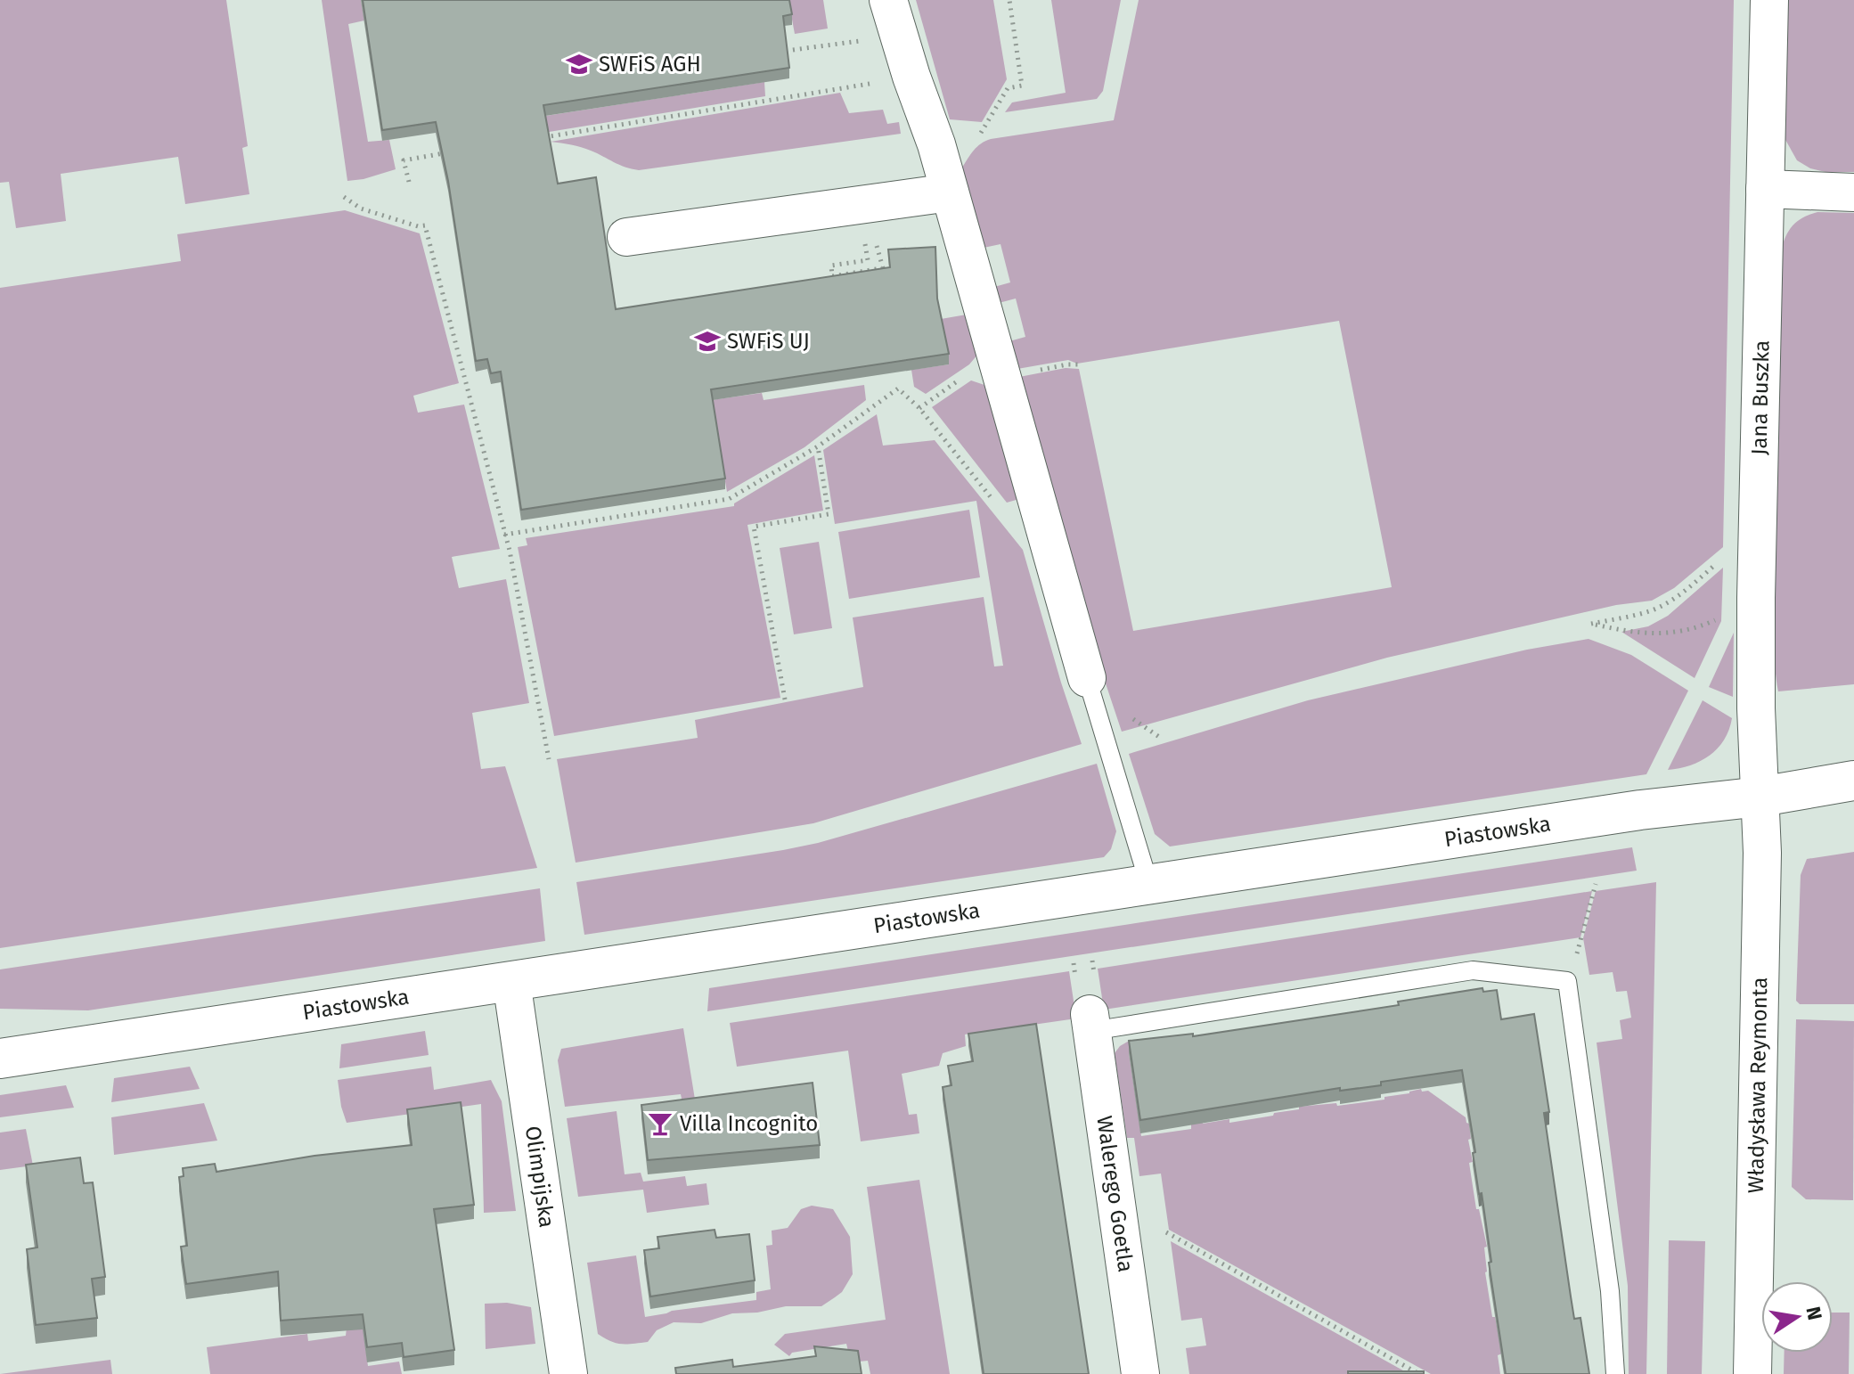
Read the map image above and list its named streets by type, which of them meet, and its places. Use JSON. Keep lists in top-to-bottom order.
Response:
{
  "streets": {
    "street": [
      "Jana Buszka",
      "Piastowska",
      "Władysława Reymonta",
      "Olimpijska",
      "Walerego Goetla"
    ]
  },
  "crossings": [
    ["Jana Buszka", "Piastowska"],
    ["Jana Buszka", "Władysława Reymonta"],
    ["Piastowska", "Władysława Reymonta"],
    ["Piastowska", "Olimpijska"]
  ],
  "places": {
    "school or university": ["SWFiS AGH", "SWFiS UJ"],
    "bar": ["Villa Incognito"]
  },
  "north": "right"
}
